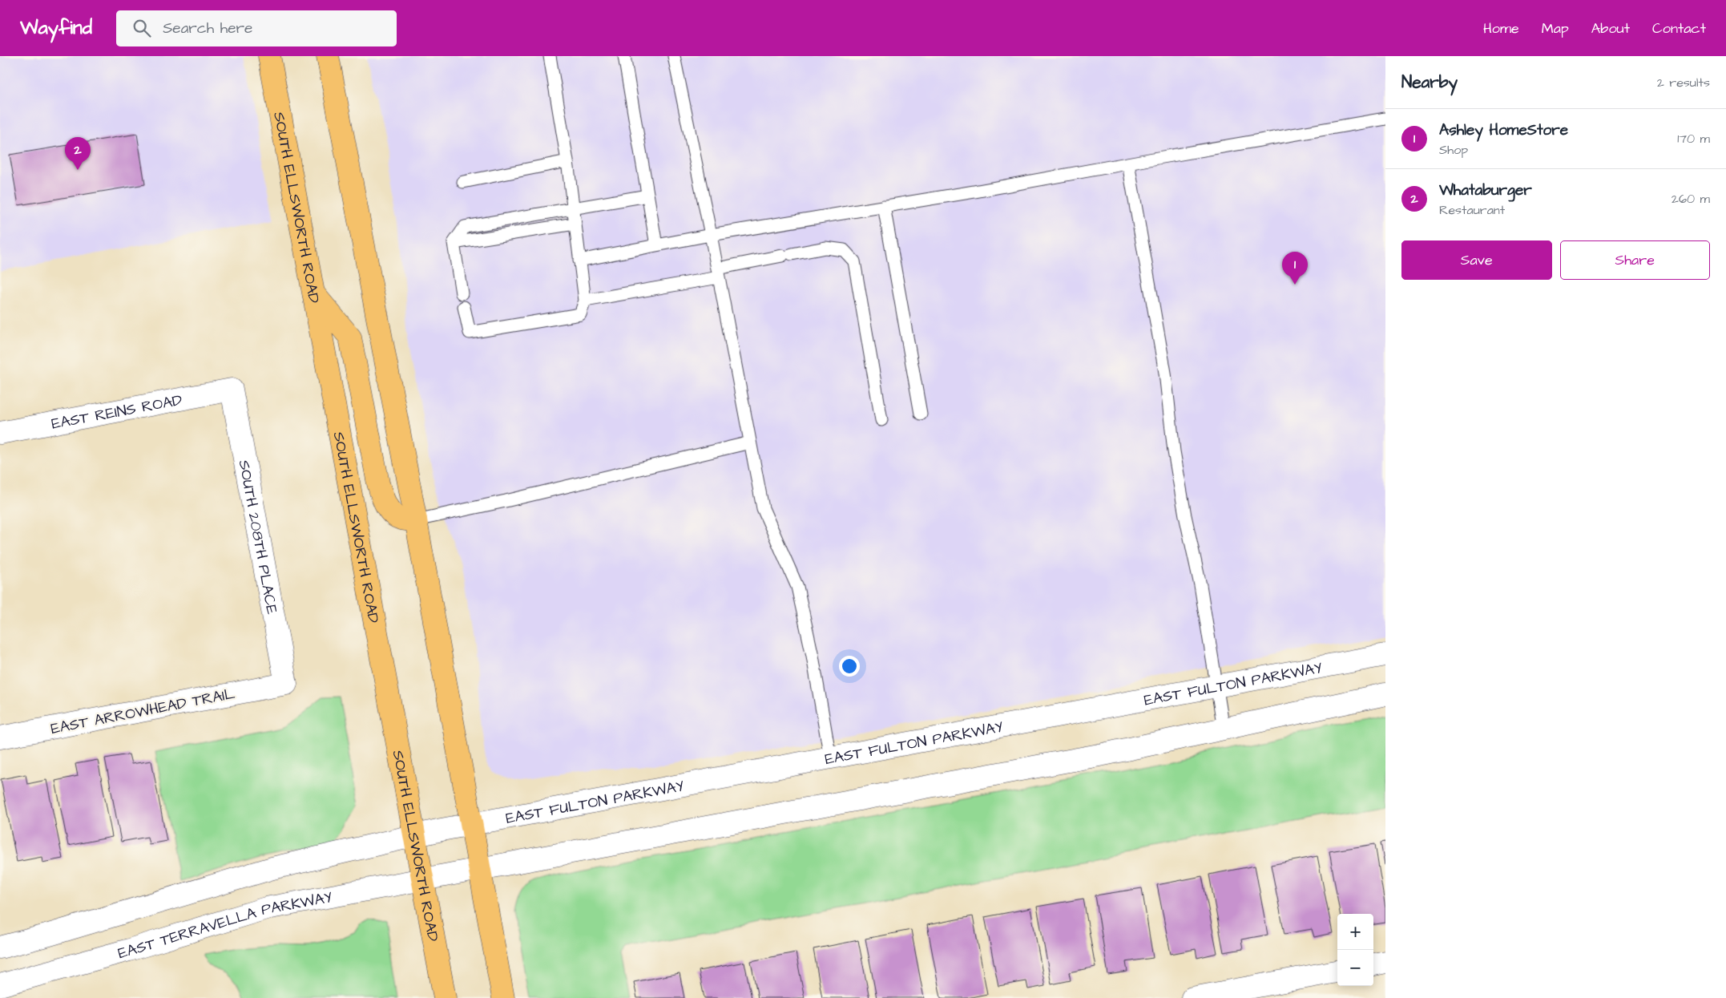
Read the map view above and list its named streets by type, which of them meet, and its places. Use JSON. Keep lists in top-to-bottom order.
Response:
{
  "streets": {
    "main road": ["SOUTH ELLSWORTH ROAD"],
    "street": [
      "EAST REINS ROAD",
      "SOUTH 208TH PLACE",
      "EAST FULTON PARKWAY",
      "EAST ARROWHEAD TRAIL",
      "EAST TERRAVELLA PARKWAY"
    ]
  },
  "crossings": [
    ["SOUTH ELLSWORTH ROAD", "EAST FULTON PARKWAY"],
    ["SOUTH ELLSWORTH ROAD", "EAST TERRAVELLA PARKWAY"],
    ["EAST REINS ROAD", "SOUTH 208TH PLACE"],
    ["SOUTH 208TH PLACE", "EAST ARROWHEAD TRAIL"]
  ],
  "page": {
    "header": "Wayfind",
    "search": "Search here",
    "nav": [
      "Home",
      "Map",
      "About",
      "Contact"
    ],
    "heading": ["Nearby", "2 results"],
    "list": [
      {
        "mark": "1",
        "name": "Ashley HomeStore",
        "note": "Shop",
        "value": "170 m"
      },
      {
        "mark": "2",
        "name": "Whataburger",
        "note": "Restaurant",
        "value": "260 m"
      }
    ],
    "pins": ["2", "1"],
    "buttons": ["Save", "Share"],
    "map_buttons": ["+", "−"]
  }
}
